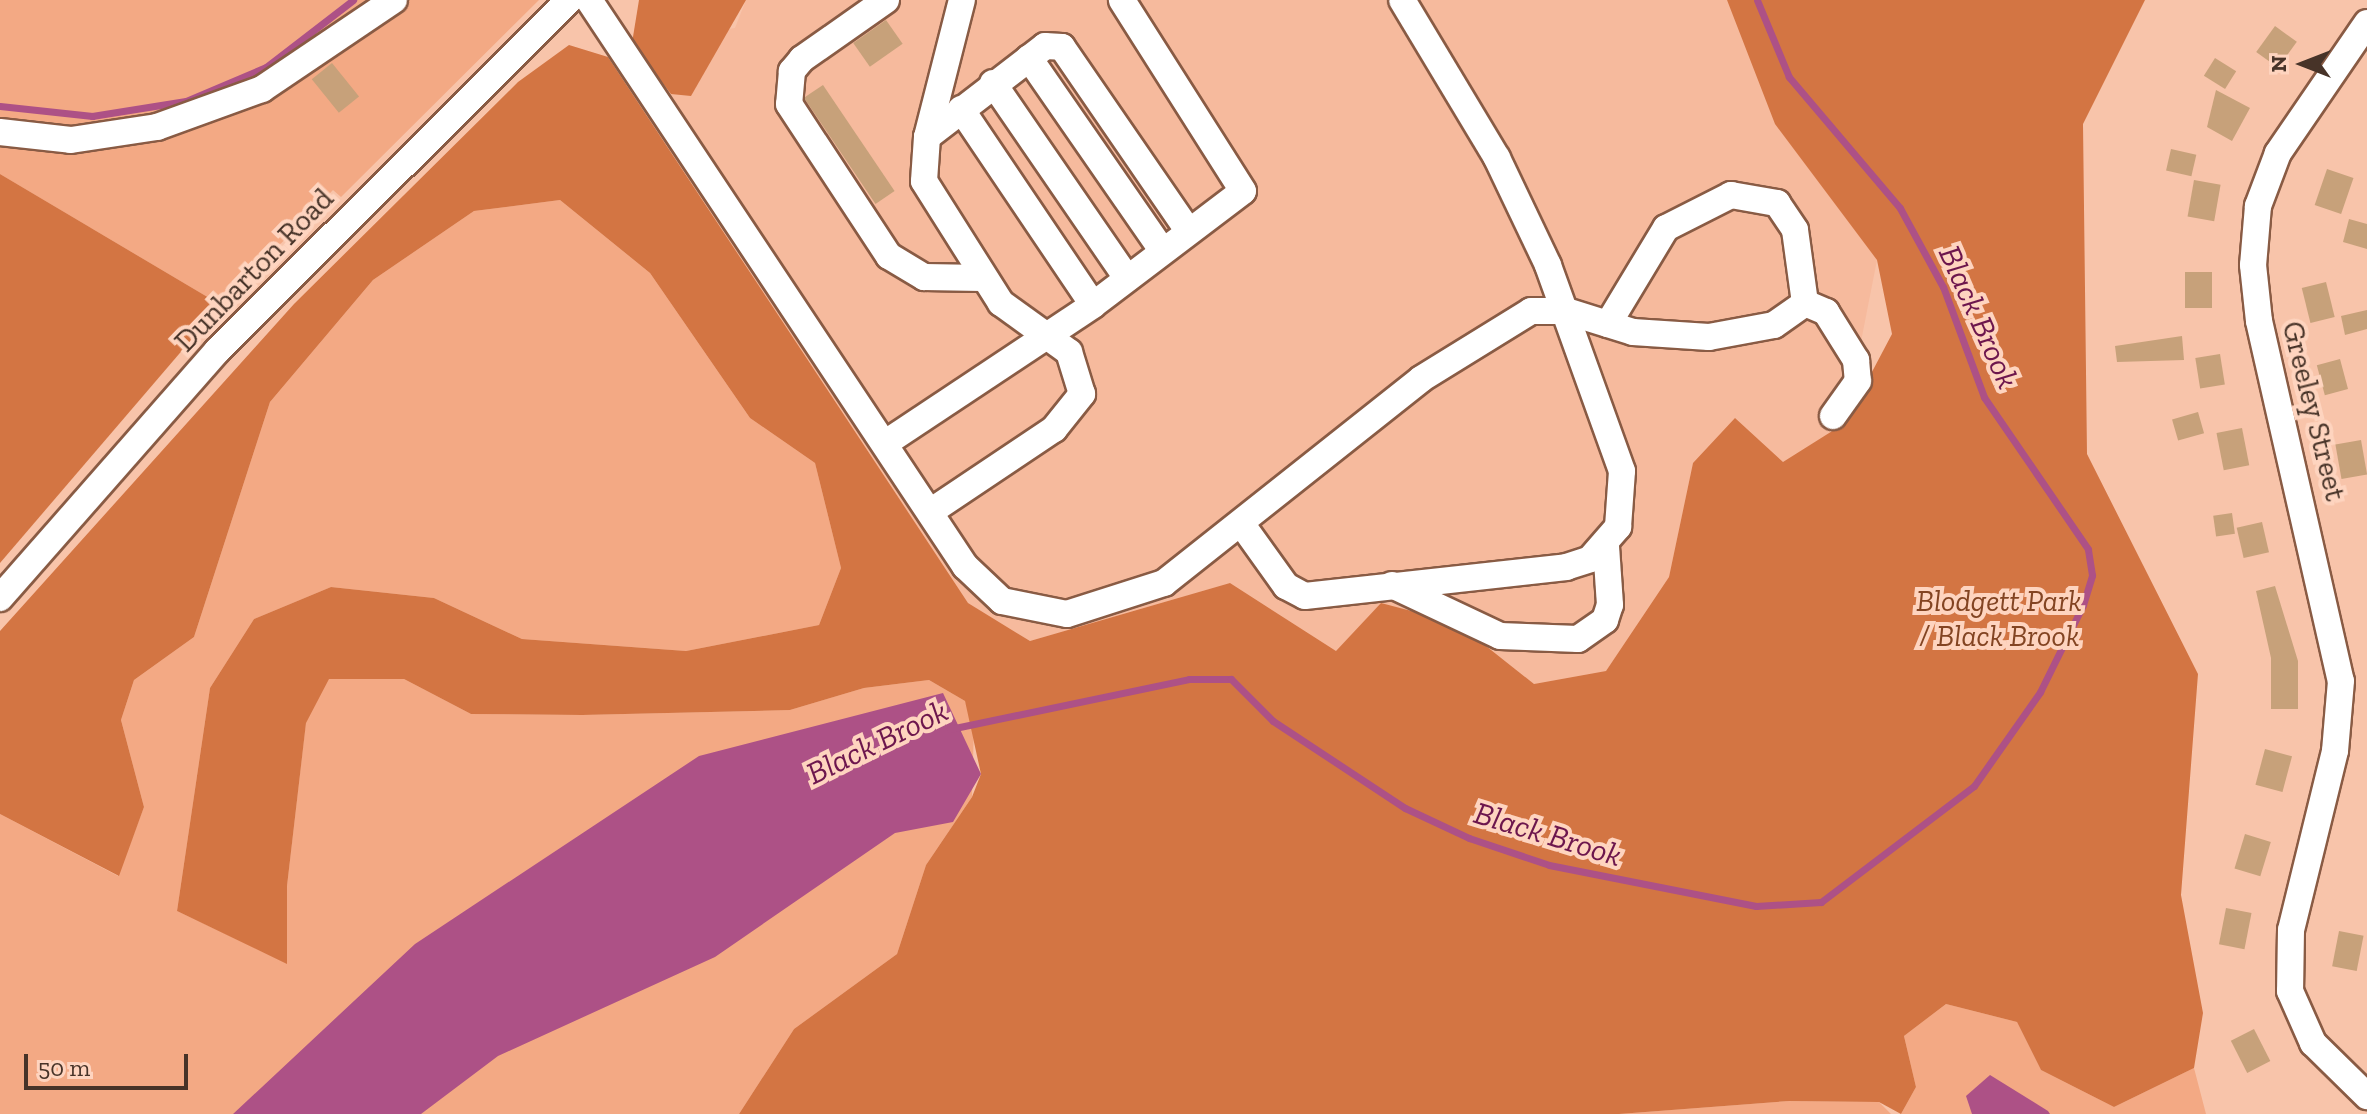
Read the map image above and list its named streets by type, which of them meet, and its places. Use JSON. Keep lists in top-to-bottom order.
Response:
{
  "streets": {
    "street": ["Dunbarton Road", "Greeley Street"]
  },
  "water": ["Black Brook"],
  "parks": ["Blodgett Park / Black Brook"],
  "scale_bar": "50 m",
  "north": "left"
}
